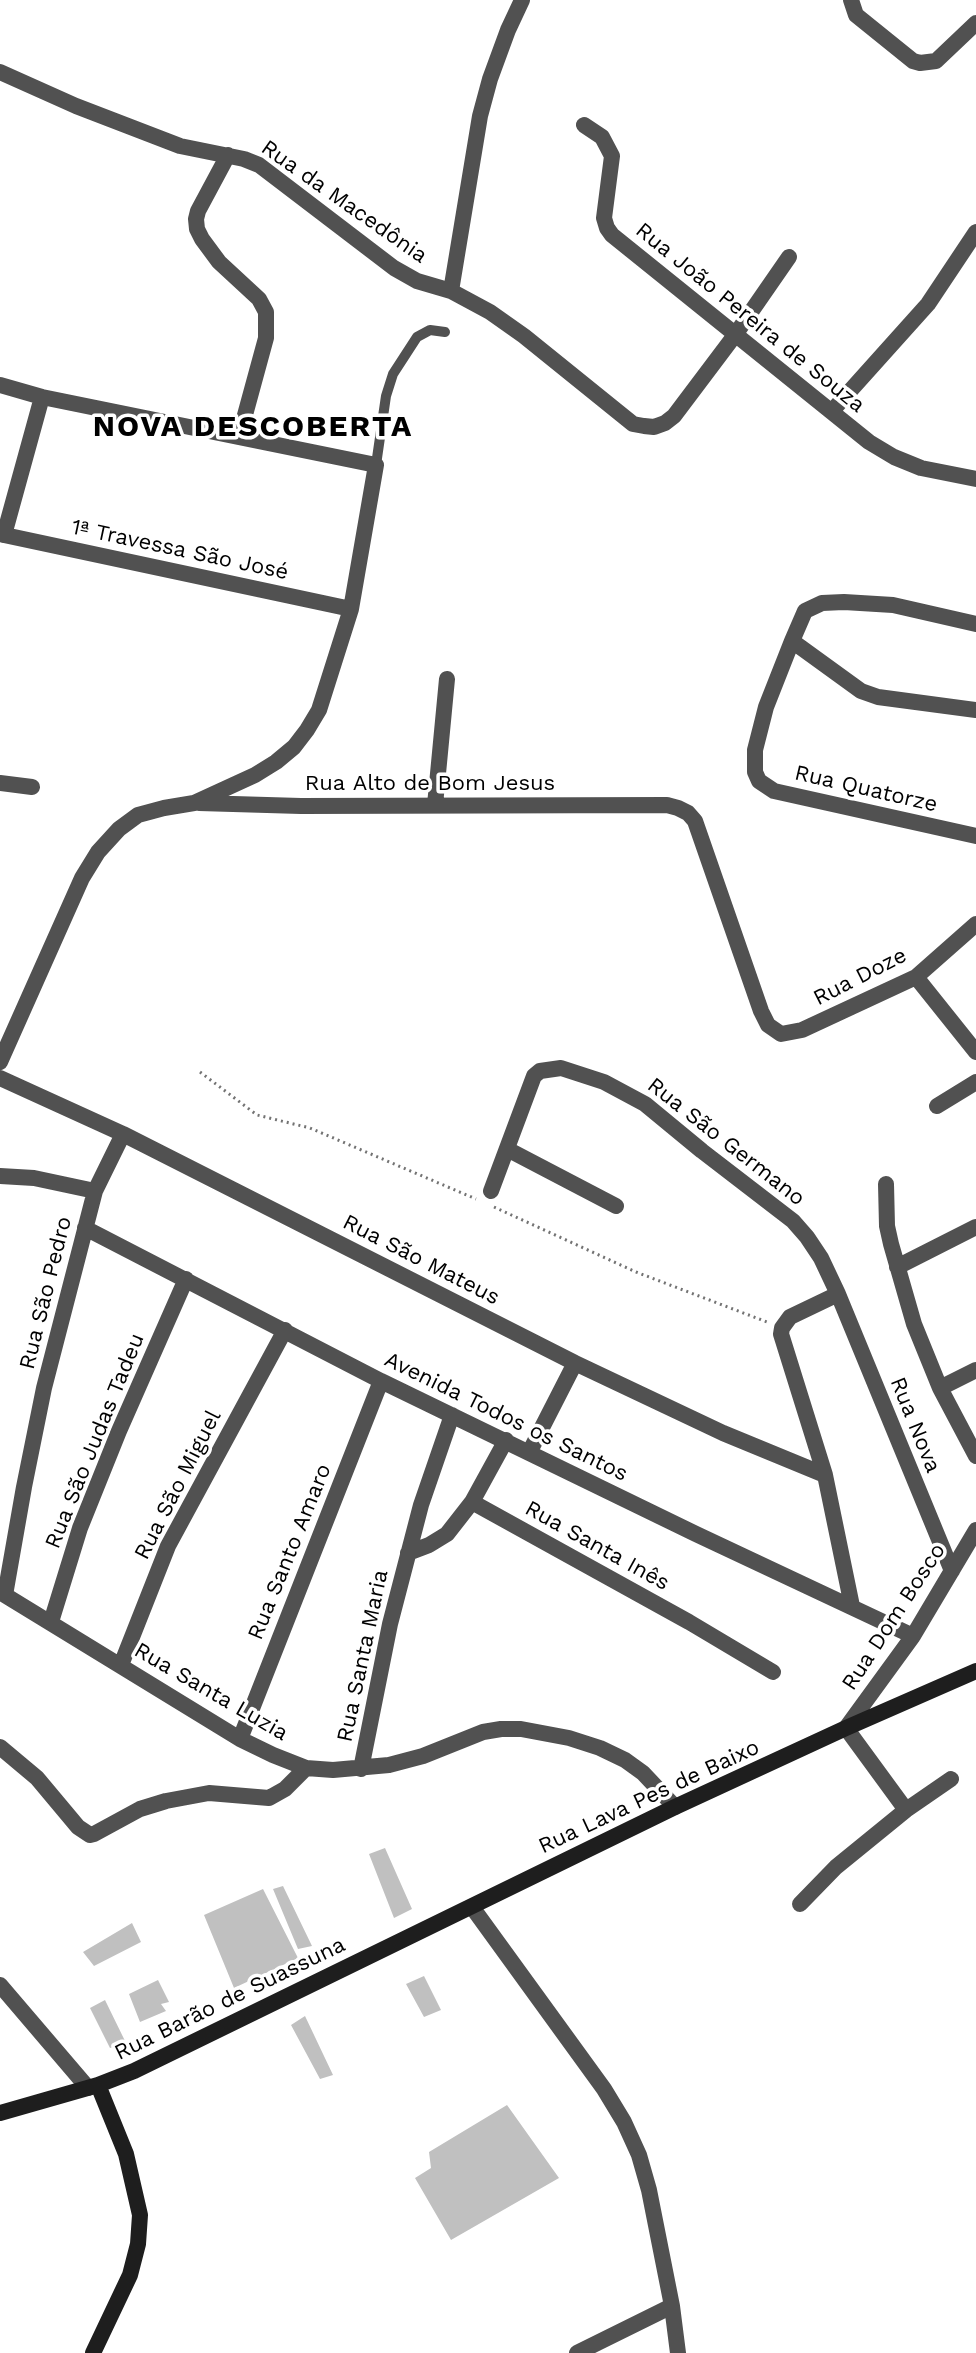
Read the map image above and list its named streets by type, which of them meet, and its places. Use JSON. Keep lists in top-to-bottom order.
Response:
{
  "streets": {
    "street": [
      "Rua da Macedônia",
      "Rua João Pereira de Souza",
      "1ª Travessa São José",
      "Rua Alto de Bom Jesus",
      "Rua Quatorze",
      "Rua Doze",
      "Rua São Germano",
      "Rua São Mateus",
      "Rua São Pedro",
      "Avenida Todos os Santos",
      "Rua Nova",
      "Rua São Judas Tadeu",
      "Rua São Miguel",
      "Rua Santa Inês",
      "Rua Santo Amaro",
      "Rua Dom Bosco",
      "Rua Santa Maria",
      "Rua Santa Luzia",
      "Rua Lava Pes de Baixo",
      "Rua Barão de Suassuna"
    ]
  },
  "crossings": [
    ["Rua da Macedônia", "Rua João Pereira de Souza"],
    ["Rua Alto de Bom Jesus", "Rua Doze"],
    ["Rua São Germano", "Rua Nova"],
    ["Rua São Mateus", "Rua São Pedro"],
    ["Rua São Pedro", "Avenida Todos os Santos"],
    ["Rua São Pedro", "Rua Santa Luzia"],
    ["Avenida Todos os Santos", "Rua São Judas Tadeu"],
    ["Avenida Todos os Santos", "Rua São Miguel"],
    ["Avenida Todos os Santos", "Rua Santo Amaro"],
    ["Avenida Todos os Santos", "Rua Dom Bosco"],
    ["Avenida Todos os Santos", "Rua Santa Maria"],
    ["Rua Nova", "Rua Dom Bosco"],
    ["Rua São Judas Tadeu", "Rua Santa Luzia"],
    ["Rua São Miguel", "Rua Santa Luzia"],
    ["Rua Santo Amaro", "Rua Santa Luzia"],
    ["Rua Dom Bosco", "Rua Lava Pes de Baixo"],
    ["Rua Santa Maria", "Rua Santa Luzia"],
    ["Rua Santa Luzia", "Rua Lava Pes de Baixo"],
    ["Rua Lava Pes de Baixo", "Rua Barão de Suassuna"]
  ],
  "districts": ["NOVA DESCOBERTA"]
}
